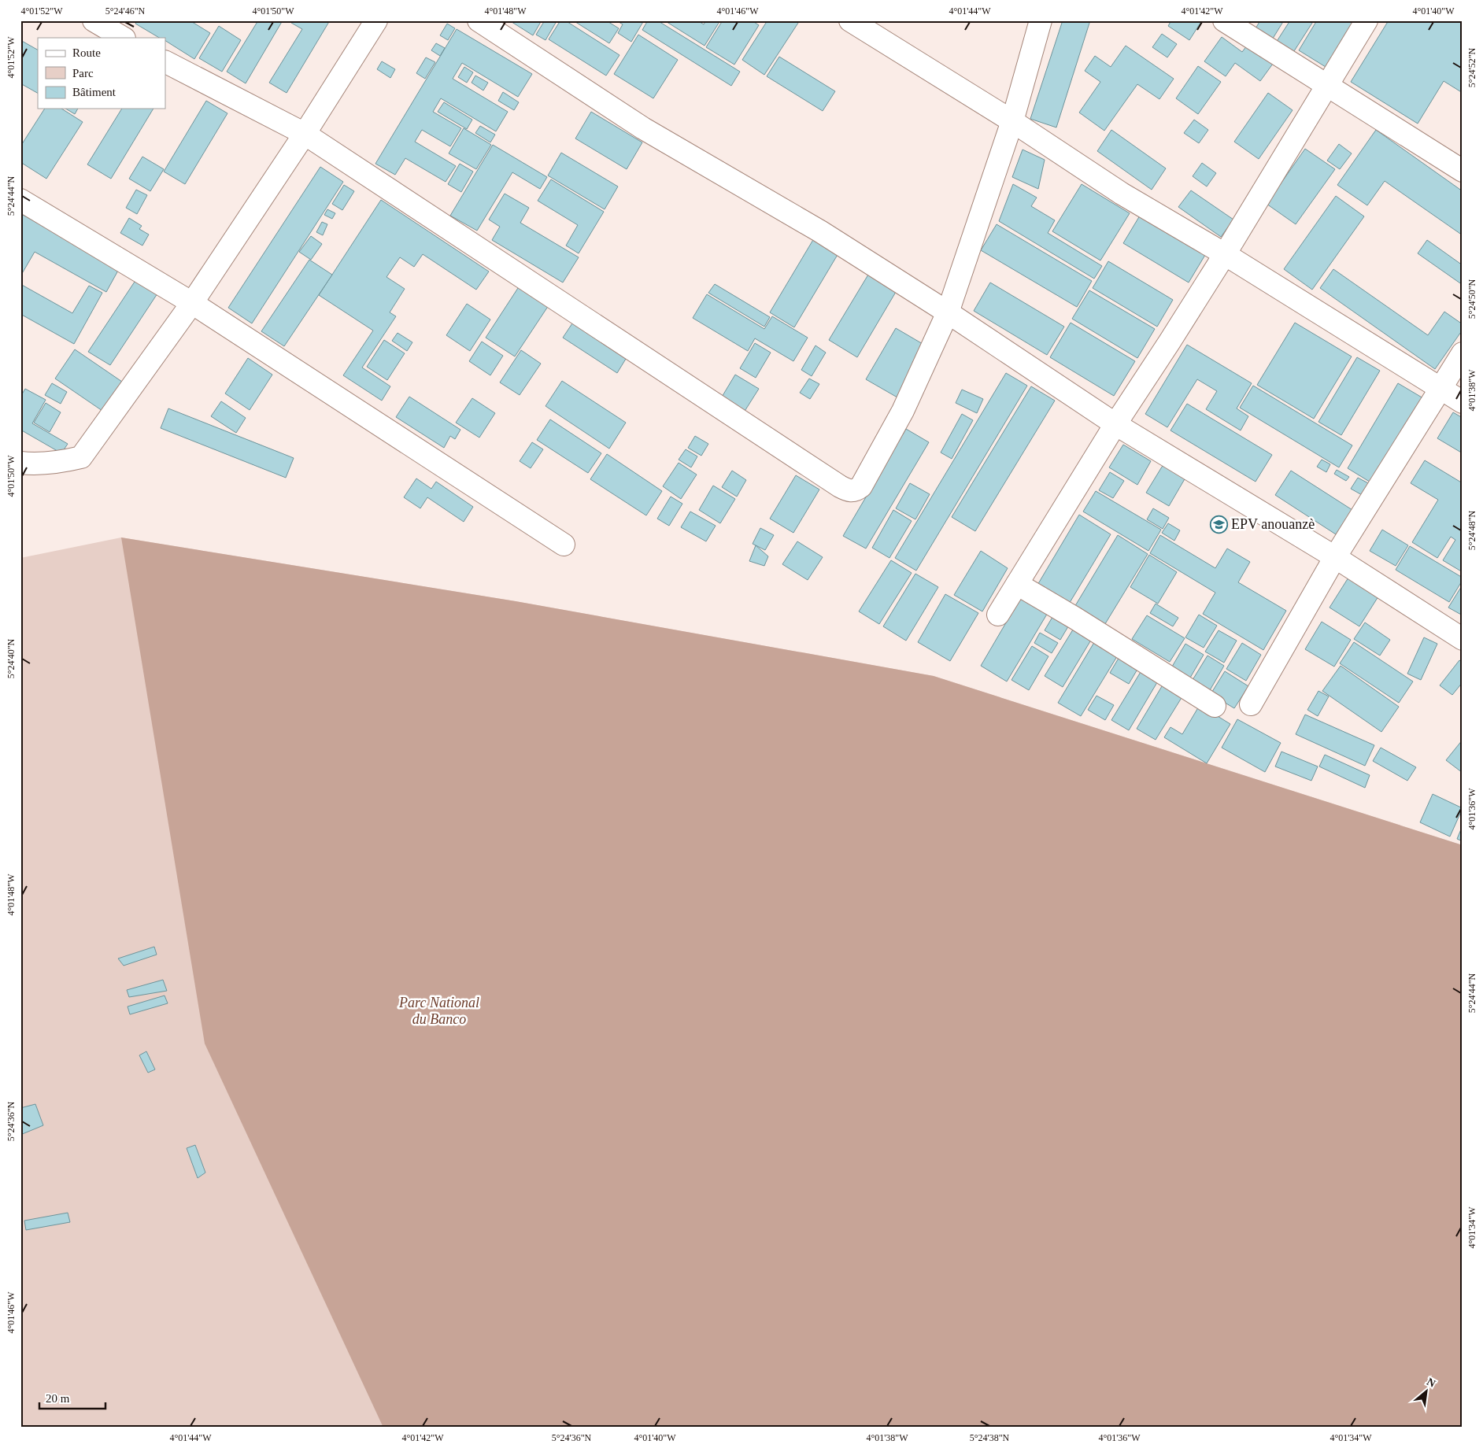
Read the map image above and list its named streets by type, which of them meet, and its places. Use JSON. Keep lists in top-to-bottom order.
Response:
{
  "parks": ["Parc National du Banco"],
  "places": {
    "school or university": ["EPV anouanzè"]
  },
  "legend": ["Route", "Parc", "Bâtiment"],
  "scale_bar": "20 m",
  "north": "top right",
  "coordinates": [
    "4°01'52\"W",
    "5°24'46\"N",
    "4°01'50\"W",
    "4°01'48\"W",
    "4°01'46\"W",
    "4°01'44\"W",
    "4°01'42\"W",
    "4°01'40\"W",
    "5°24'52\"N",
    "5°24'44\"N",
    "5°24'50\"N",
    "4°01'38\"W",
    "5°24'48\"N",
    "5°24'40\"N",
    "4°01'36\"W",
    "5°24'36\"N",
    "4°01'34\"W",
    "5°24'38\"N"
  ]
}
